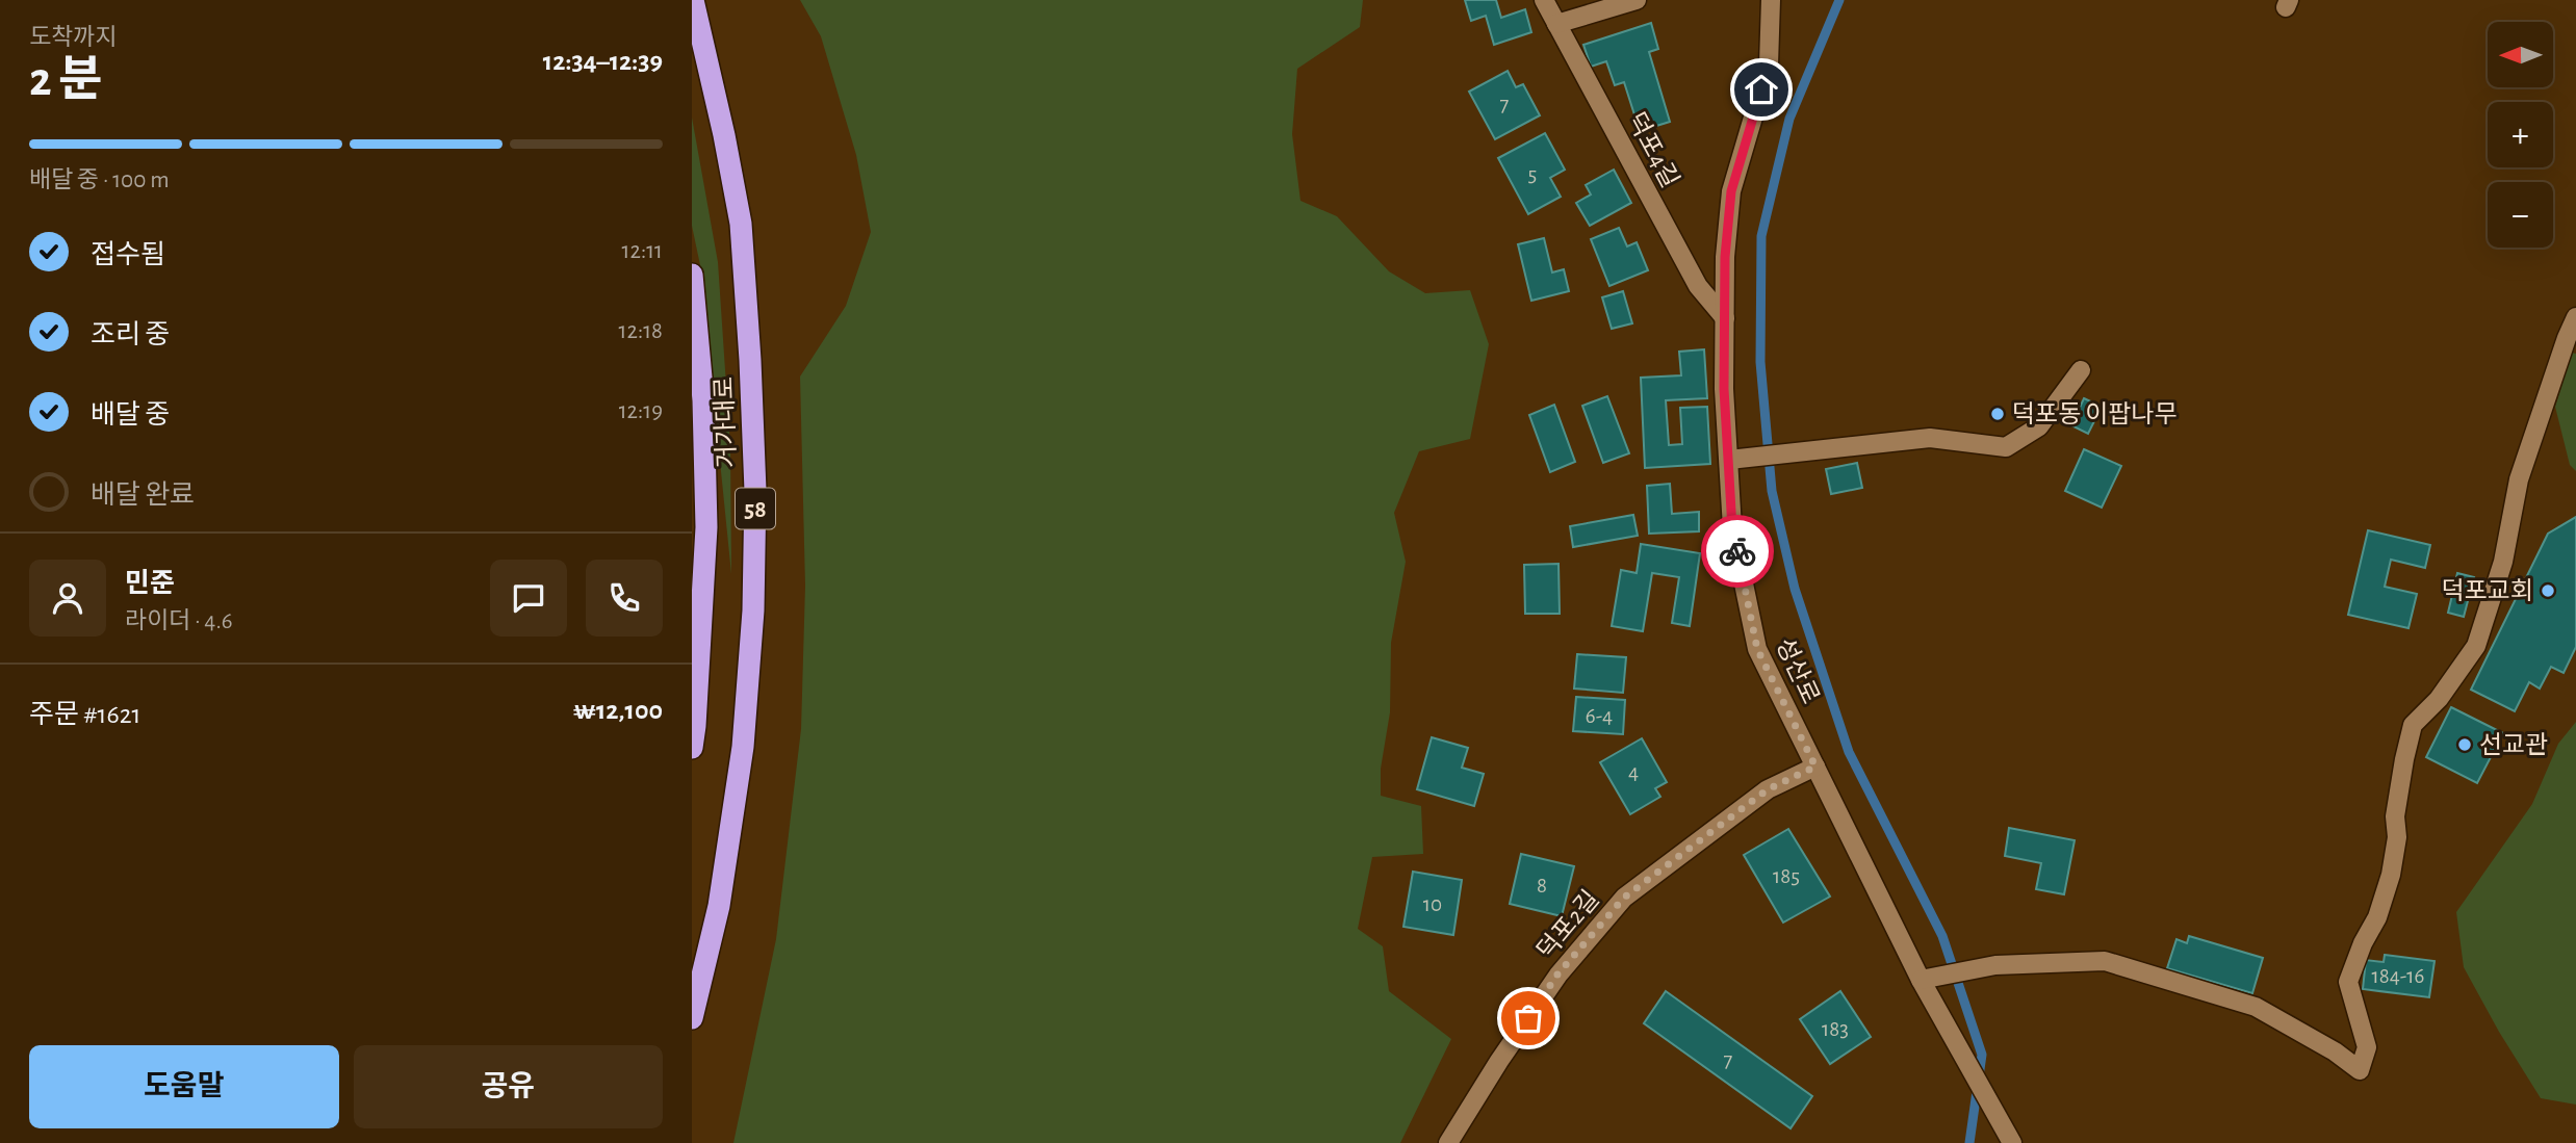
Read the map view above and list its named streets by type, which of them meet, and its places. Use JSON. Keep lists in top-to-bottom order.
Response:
{
  "streets": {
    "highway": ["거가대로", "58"],
    "street": ["덕포4길", "성산로", "덕포2길"]
  },
  "crossings": [
    ["덕포4길", "성산로"],
    ["성산로", "덕포2길"]
  ],
  "places": ["덕포동 이팝나무", "덕포교회", "선교관"],
  "house_numbers": [
    "7",
    "5",
    "6-4",
    "4",
    "185",
    "8",
    "10",
    "184-16",
    "183",
    "7"
  ],
  "north": "left",
  "page": {
    "heading": ["2 분", "도착까지", "12:34–12:39"],
    "panel": [
      "민준",
      "라이더 · 4.6",
      "주문 #1621",
      "₩12,100"
    ],
    "map_buttons": ["+", "−"],
    "bar": "배달 중 · 100 m",
    "list": [
      ["접수됨", "12:11"],
      ["조리 중", "12:18"],
      ["배달 중", "12:19"],
      "배달 완료"
    ],
    "buttons": ["도움말", "공유"]
  }
}
